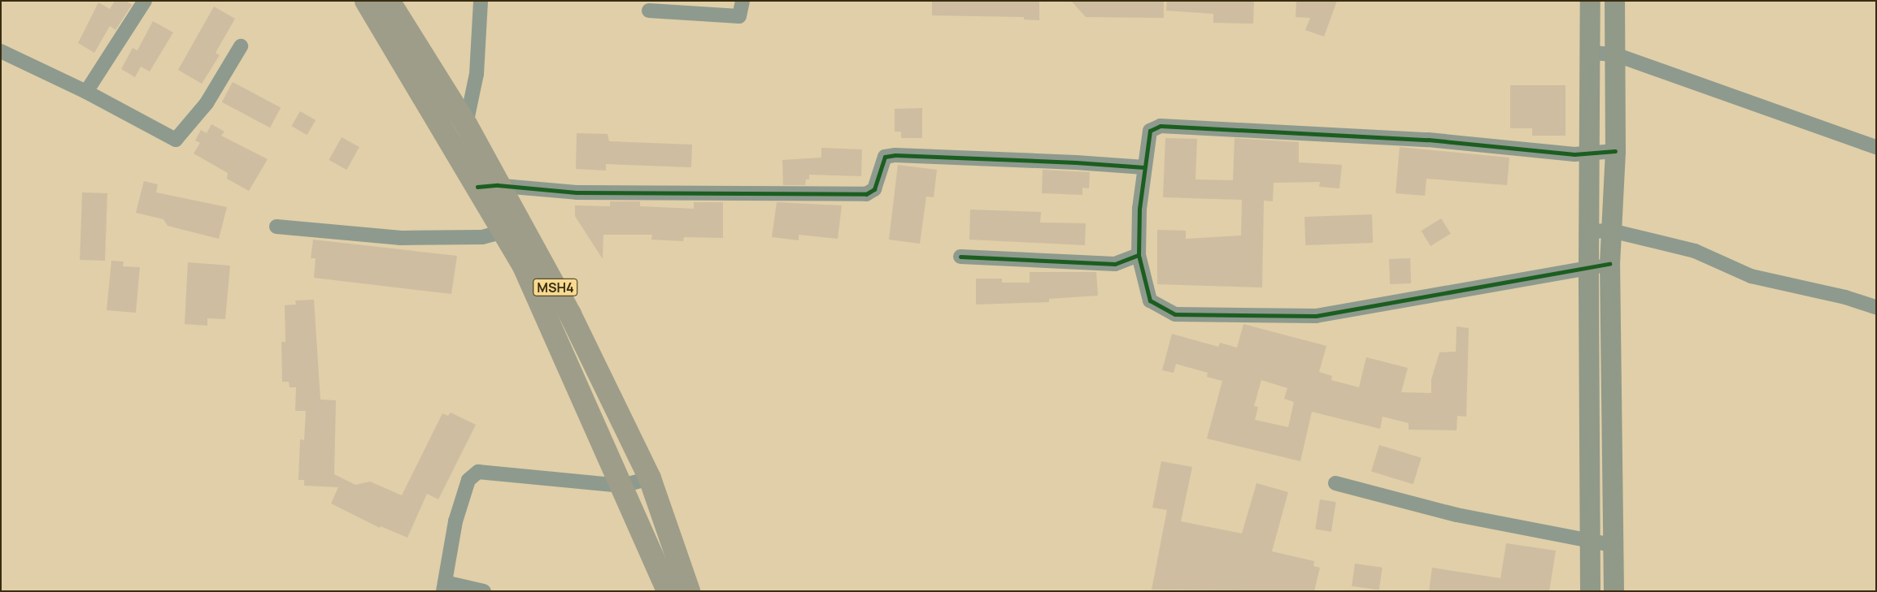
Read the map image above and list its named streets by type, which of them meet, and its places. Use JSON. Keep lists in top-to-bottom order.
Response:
{
  "streets": {
    "main road": ["MSH4"]
  }
}
